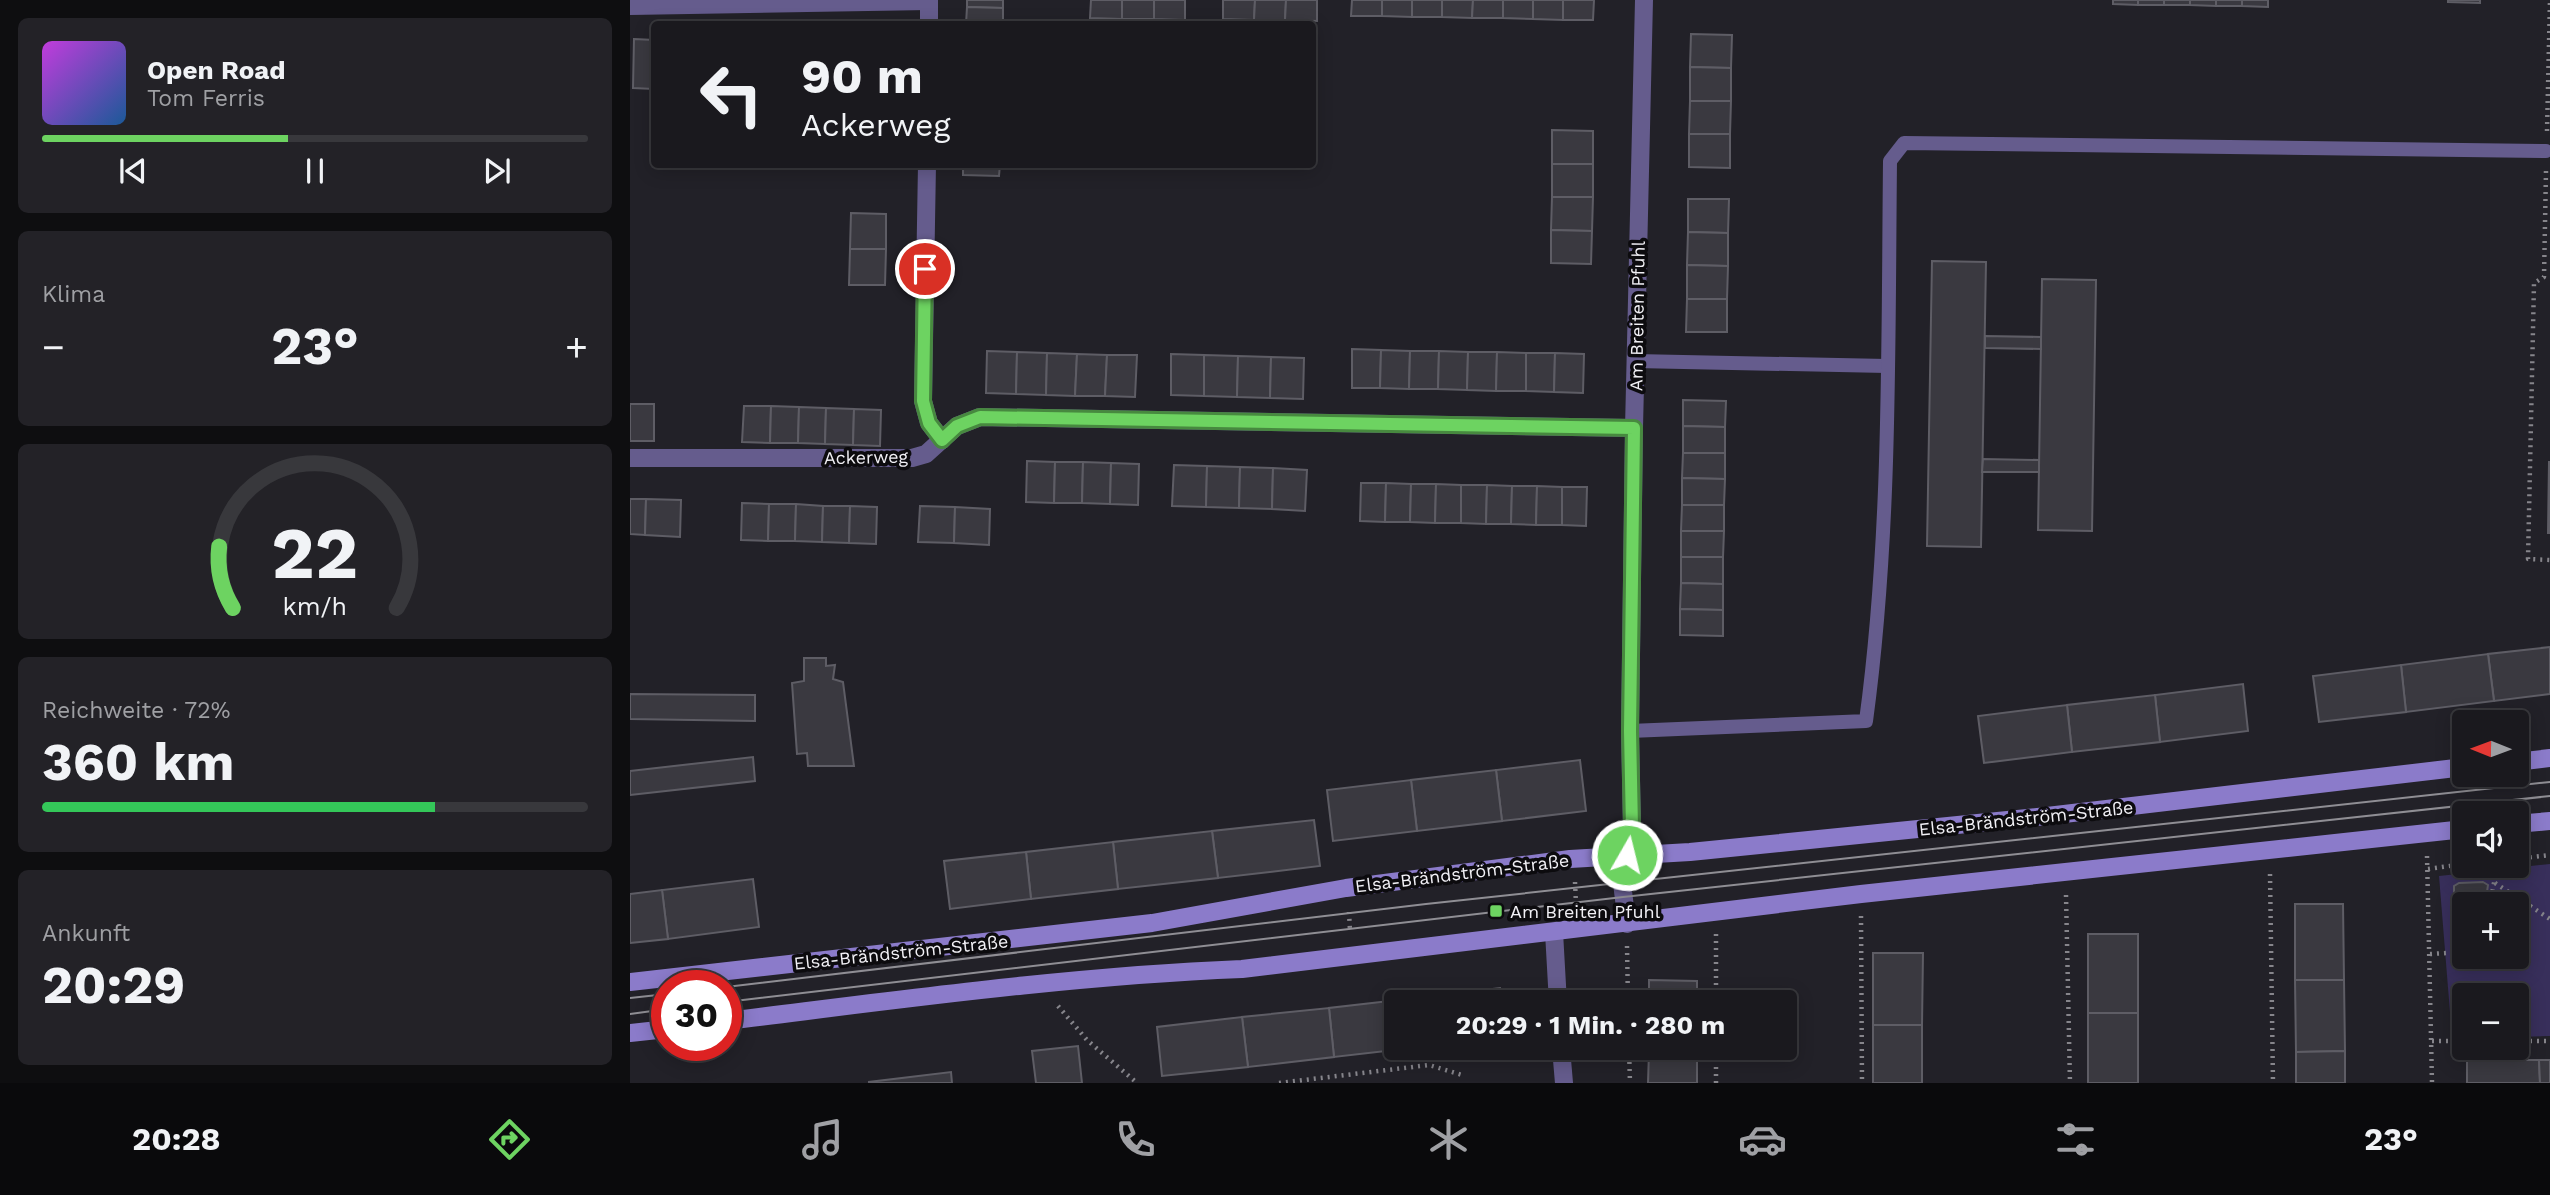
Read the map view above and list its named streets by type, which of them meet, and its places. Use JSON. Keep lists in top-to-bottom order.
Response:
{
  "streets": {
    "street": ["Am Breiten Pfuhl", "Ackerweg", "Elsa-Brändström-Straße"]
  },
  "crossings": [
    ["Am Breiten Pfuhl", "Ackerweg"],
    ["Am Breiten Pfuhl", "Elsa-Brändström-Straße"]
  ],
  "places": {
    "transit": ["Am Breiten Pfuhl"]
  },
  "north": "left",
  "page": {
    "turn": ["90 m", "Ackerweg"],
    "song": ["Open Road", "Tom Ferris"],
    "tile": [
      "Klima",
      ["Reichweite · 72%", "360 km"],
      ["Ankunft", "20:29"]
    ],
    "heat": ["−", "23°", "+"],
    "map_buttons": ["+", "−"],
    "limit": "30",
    "trip": "20:29 · 1 Min. · 280 m",
    "tabs": ["20:28", "23°"],
    "gauge": ["22", "km/h"]
  }
}
